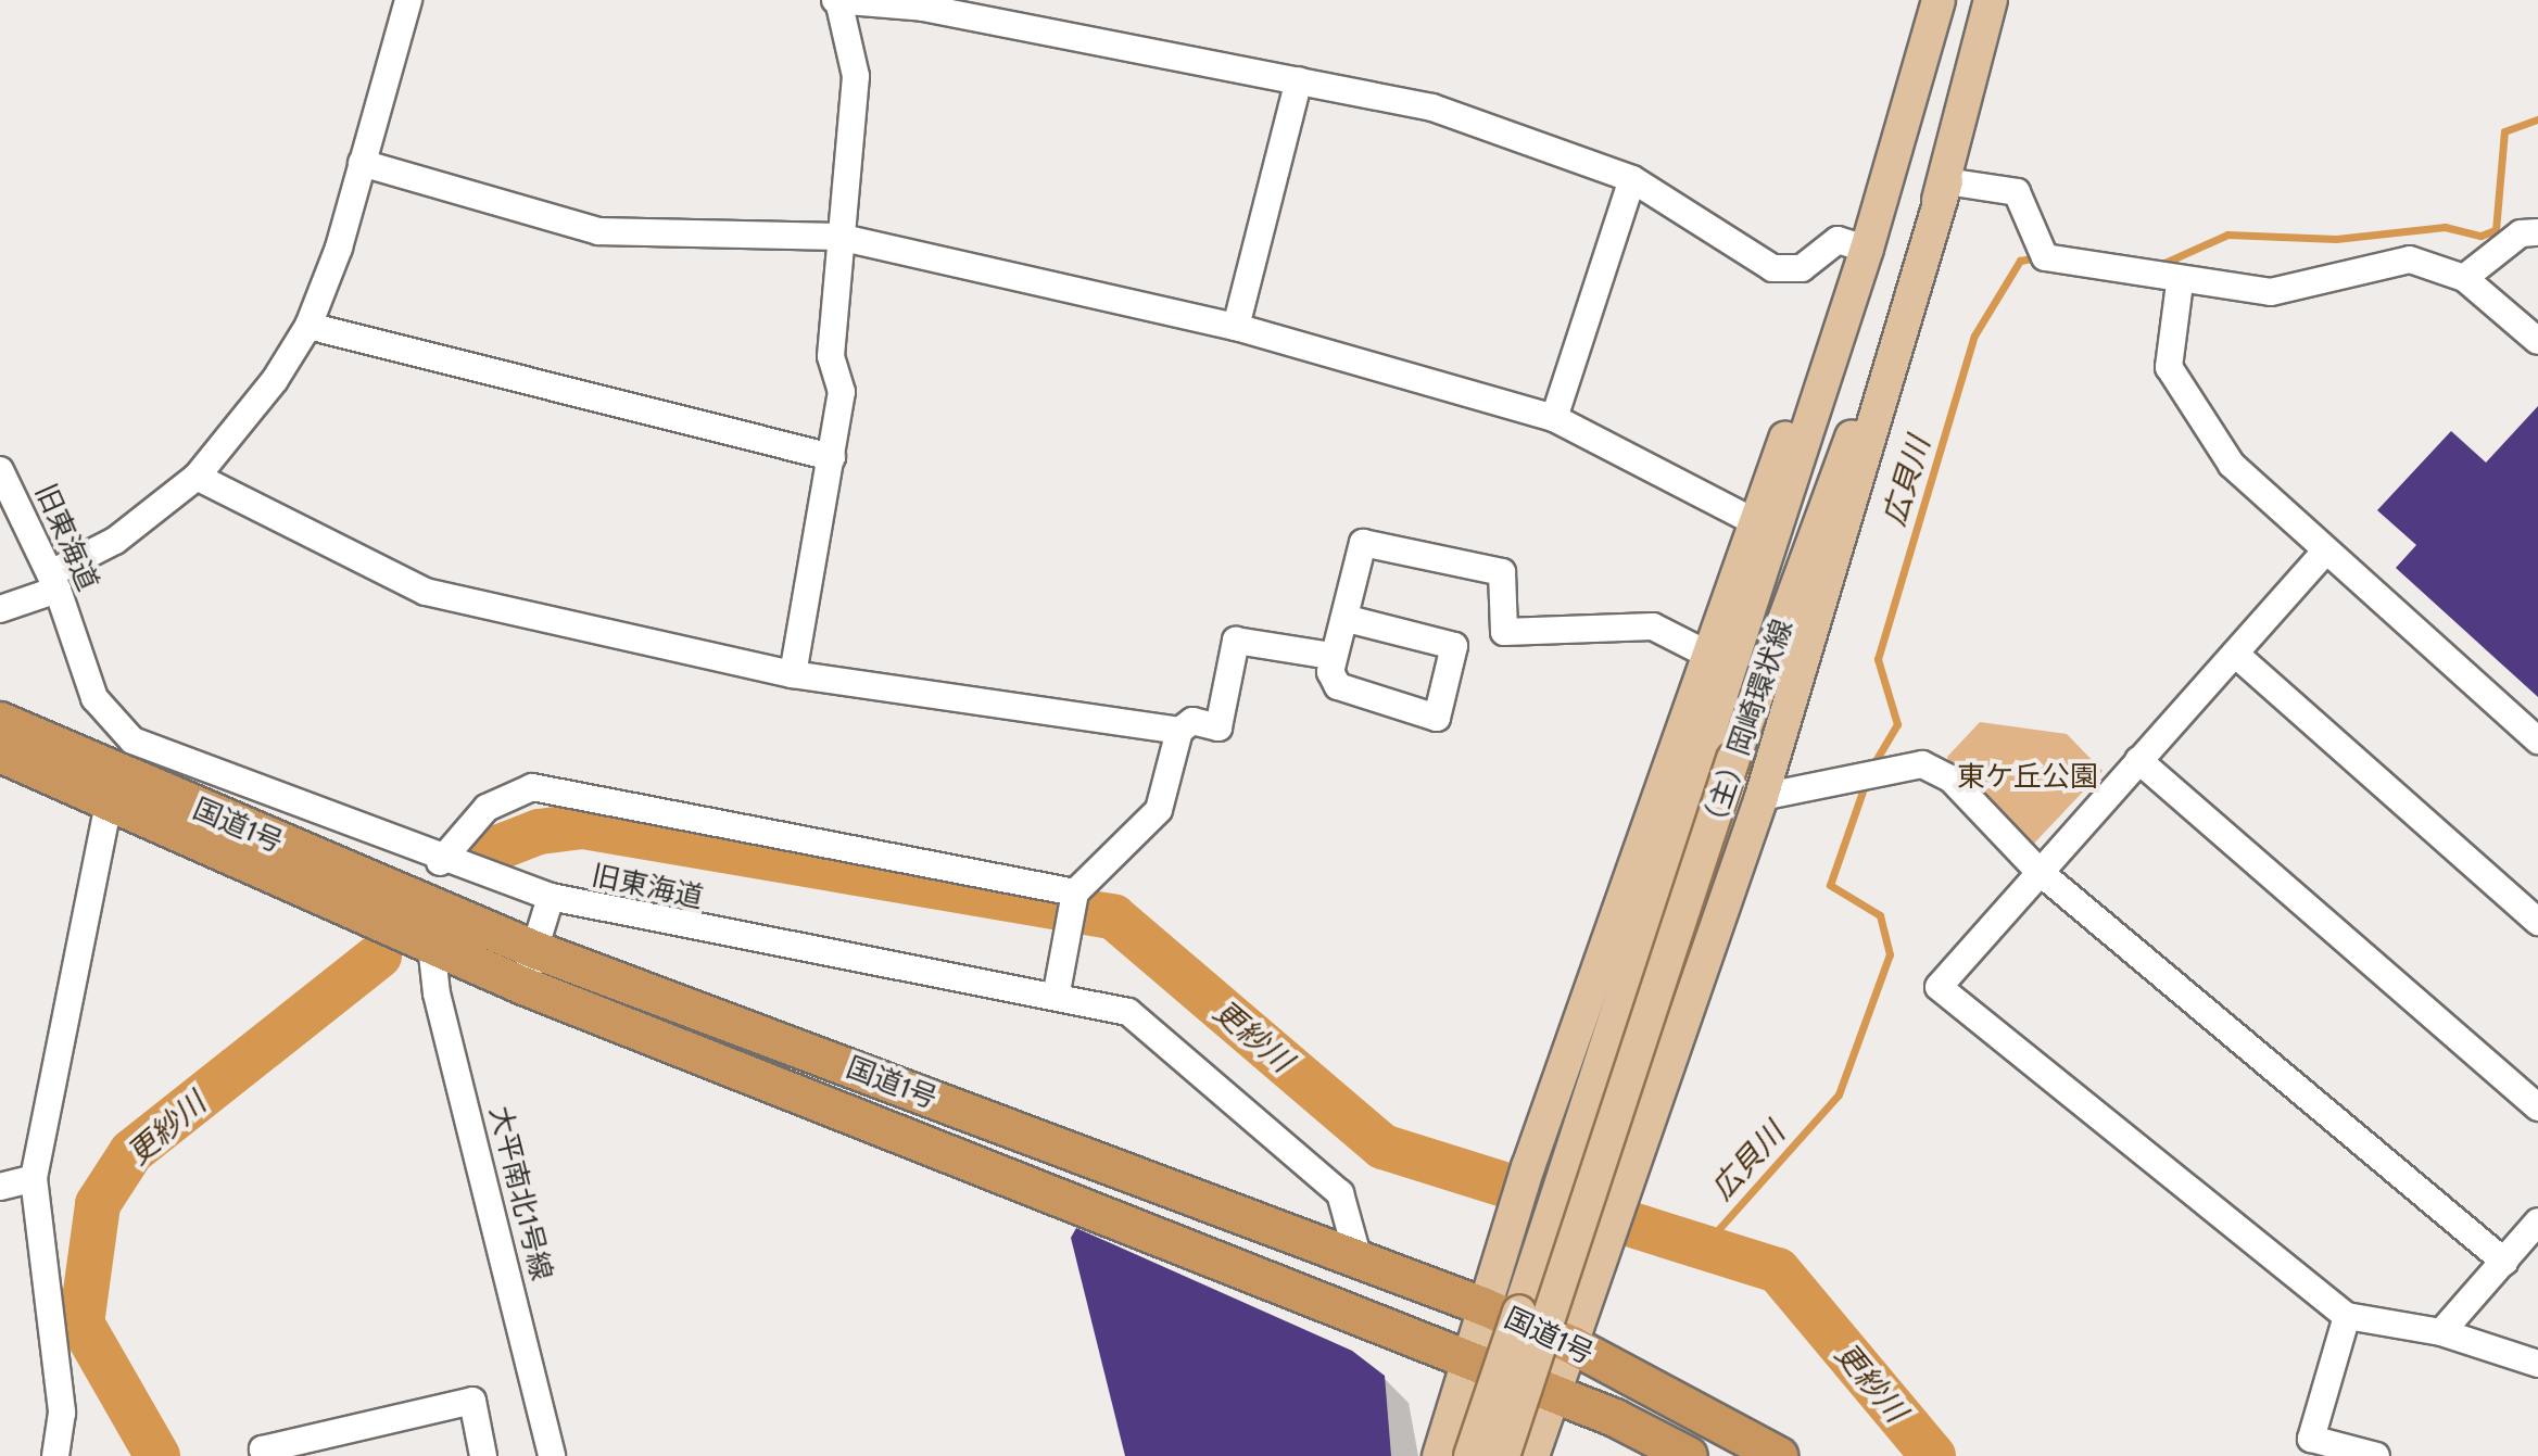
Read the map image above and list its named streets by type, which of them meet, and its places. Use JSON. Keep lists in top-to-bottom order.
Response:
{
  "streets": {
    "highway": ["国道1号"],
    "main road": ["（主）岡崎環状線"],
    "street": ["旧東海道", "大平南北1号線"]
  },
  "crossings": [
    ["旧東海道", "国道1号"],
    ["国道1号", "大平南北1号線"]
  ],
  "water": ["広貝川", "更紗川"],
  "parks": ["東ケ丘公園"]
}
